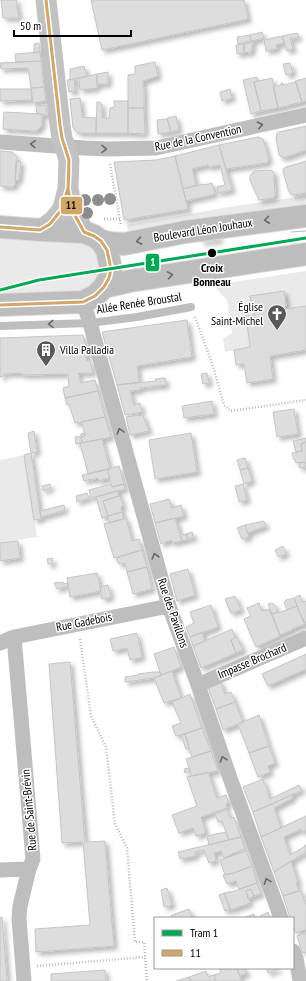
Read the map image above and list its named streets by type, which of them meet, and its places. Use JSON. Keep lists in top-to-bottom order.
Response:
{
  "streets": {
    "main road": ["Boulevard Léon Jouhaux"],
    "street": [
      "Rue de la Convention",
      "Rue des Pavillons",
      "Rue Gadebois",
      "Impasse Brochard",
      "Rue de Saint-Brévin"
    ],
    "lane": ["Allée Renée Broustal"]
  },
  "crossings": [
    ["Allée Renée Broustal", "Rue des Pavillons"],
    ["Rue des Pavillons", "Rue Gadebois"],
    ["Rue des Pavillons", "Impasse Brochard"],
    ["Rue Gadebois", "Rue de Saint-Brévin"]
  ],
  "one_way": ["Allée Renée Broustal", "Rue des Pavillons"],
  "places": {
    "other": ["Croix Bonneau"],
    "church": ["Église Saint-Michel"],
    "building": ["Villa Palladia"]
  },
  "lines": ["transit line 11", "tram line 1"],
  "legend": ["Tram 1", "11"],
  "scale_bar": "50 m"
}
